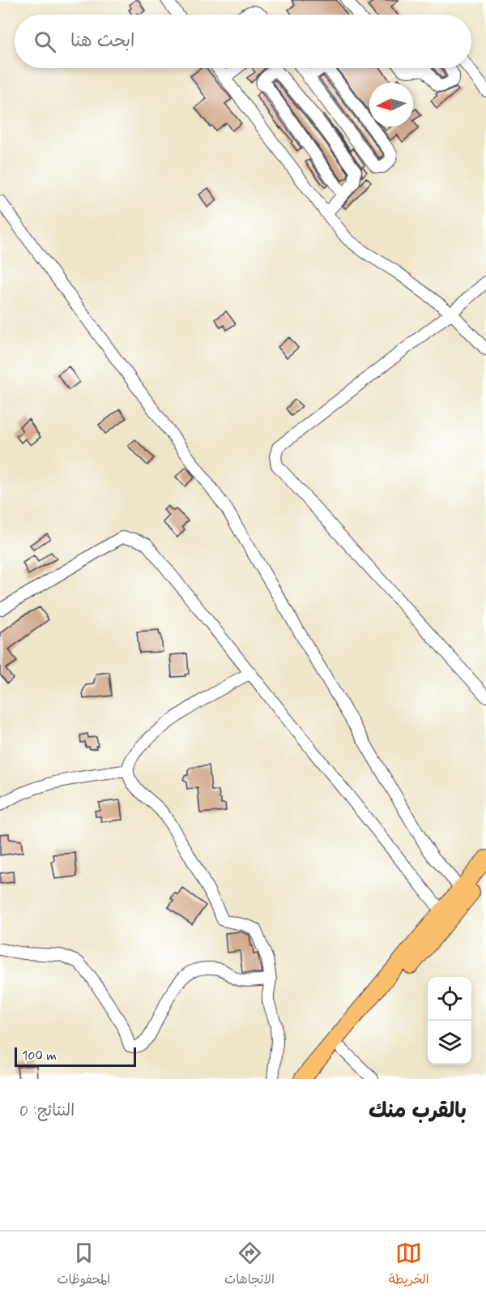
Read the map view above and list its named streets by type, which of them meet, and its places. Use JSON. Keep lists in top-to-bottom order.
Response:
{
  "scale_bar": "100 m",
  "north": "left",
  "page": {
    "search": "ابحث هنا",
    "scale": "100 m",
    "heading": ["بالقرب منك", "النتائج: 0"],
    "nav": ["الخريطة", "الاتجاهات", "المحفوظات"]
  }
}
